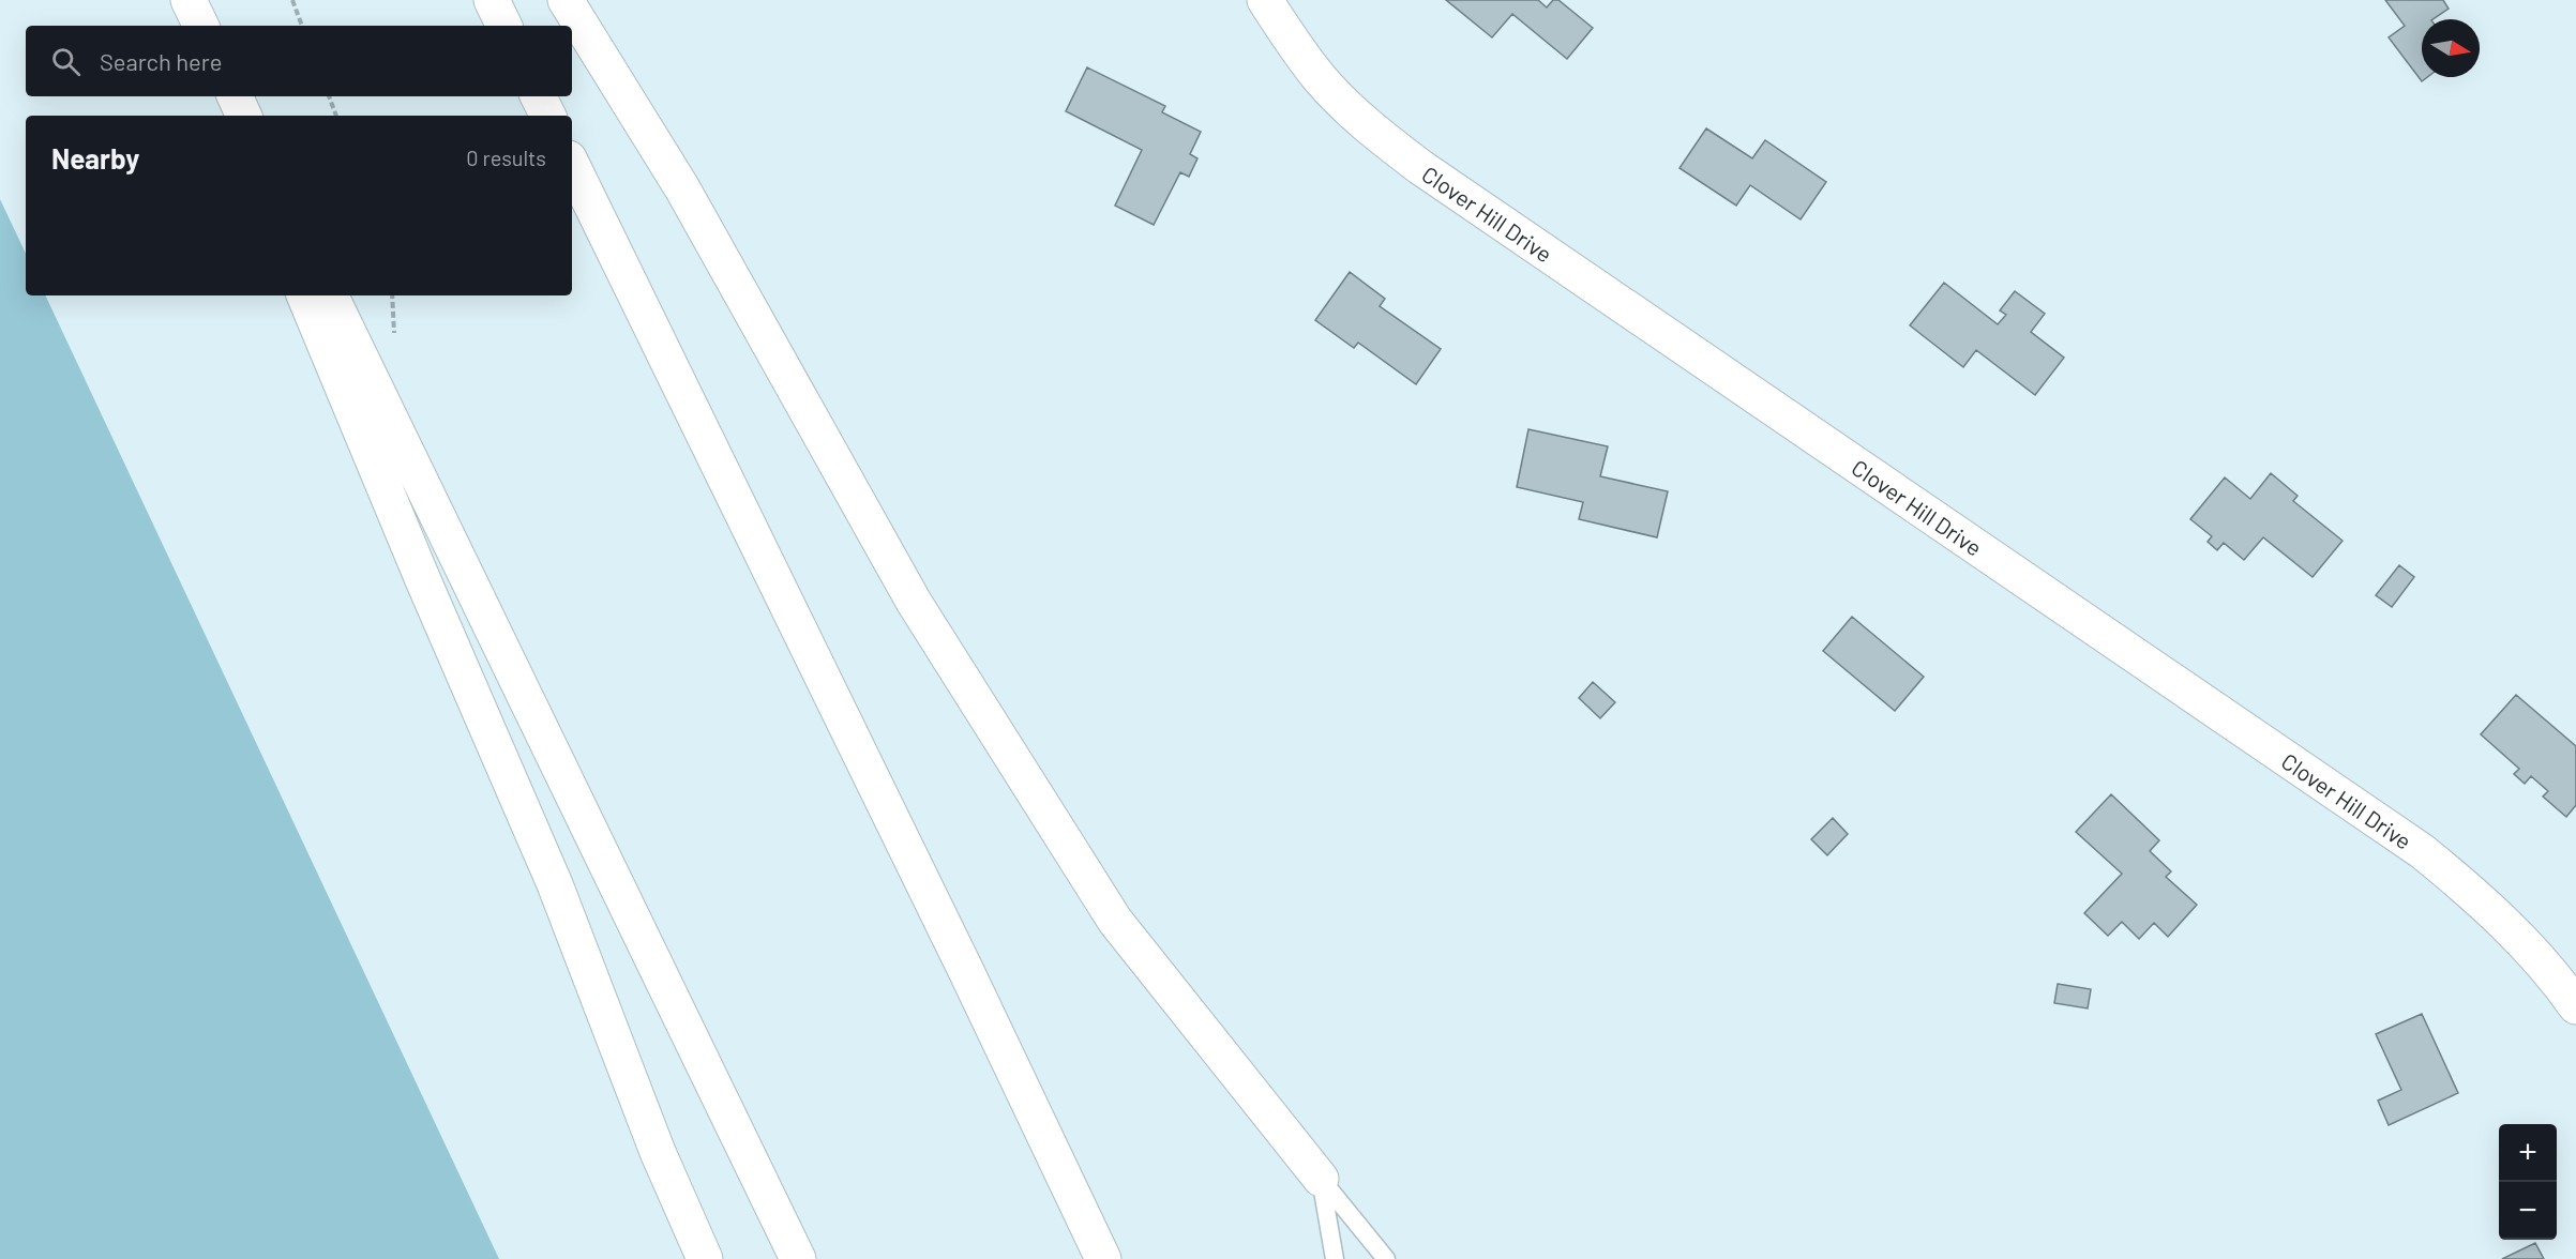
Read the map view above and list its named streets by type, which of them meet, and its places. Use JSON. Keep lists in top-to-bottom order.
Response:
{
  "streets": {
    "main road": ["Clover Hill Drive"]
  },
  "north": "right",
  "page": {
    "search": "Search here",
    "heading": ["Nearby", "0 results"],
    "map_buttons": ["+", "−"]
  }
}
